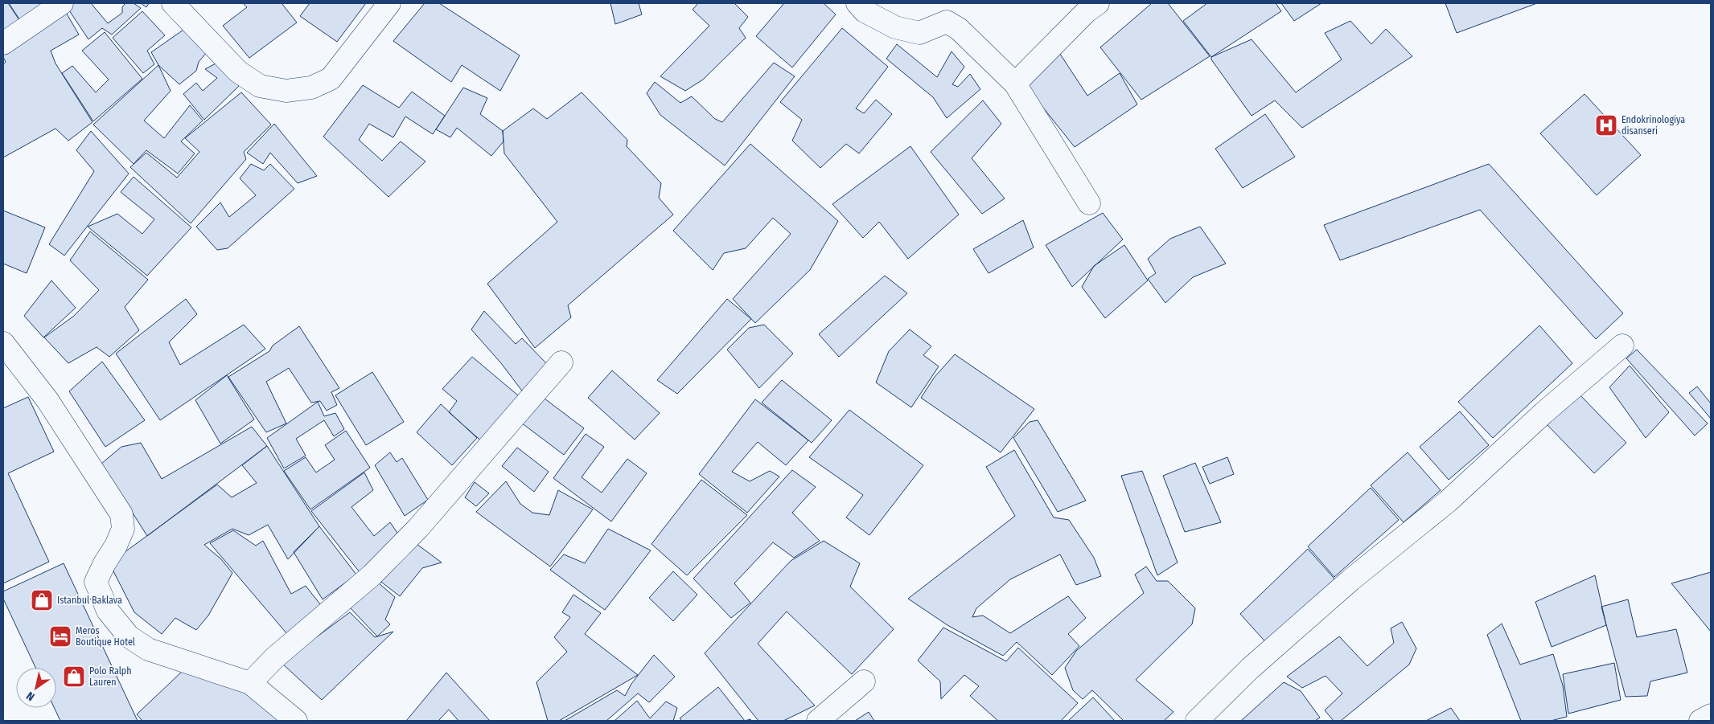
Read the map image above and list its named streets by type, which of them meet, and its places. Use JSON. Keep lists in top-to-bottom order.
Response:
{
  "places": {
    "hospital": ["Endokrinologiya disanseri"],
    "shop": ["Istanbul Baklava", "Polo Ralph Lauren"],
    "hotel": ["Meros Boutique Hotel"]
  },
  "north": "bottom left"
}
